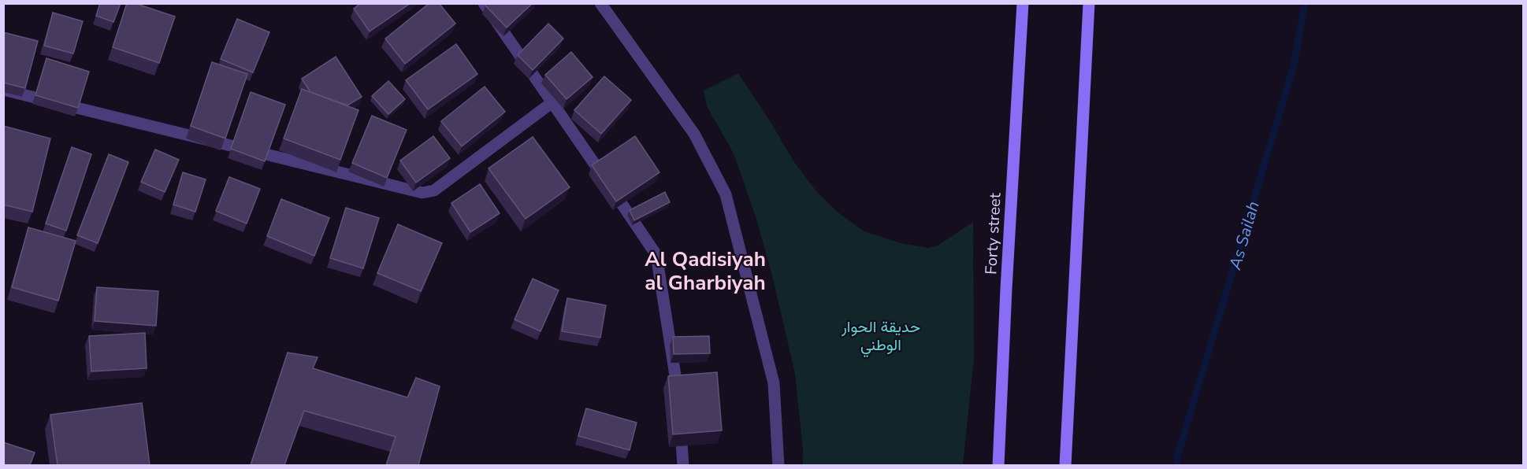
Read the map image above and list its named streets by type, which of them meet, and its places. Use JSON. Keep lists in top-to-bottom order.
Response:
{
  "streets": {
    "main road": ["Forty street"]
  },
  "districts": ["Al Qadisiyah al Gharbiyah"],
  "water": ["As Sailah"],
  "parks": ["حديقة الحوار الوطني"]
}
